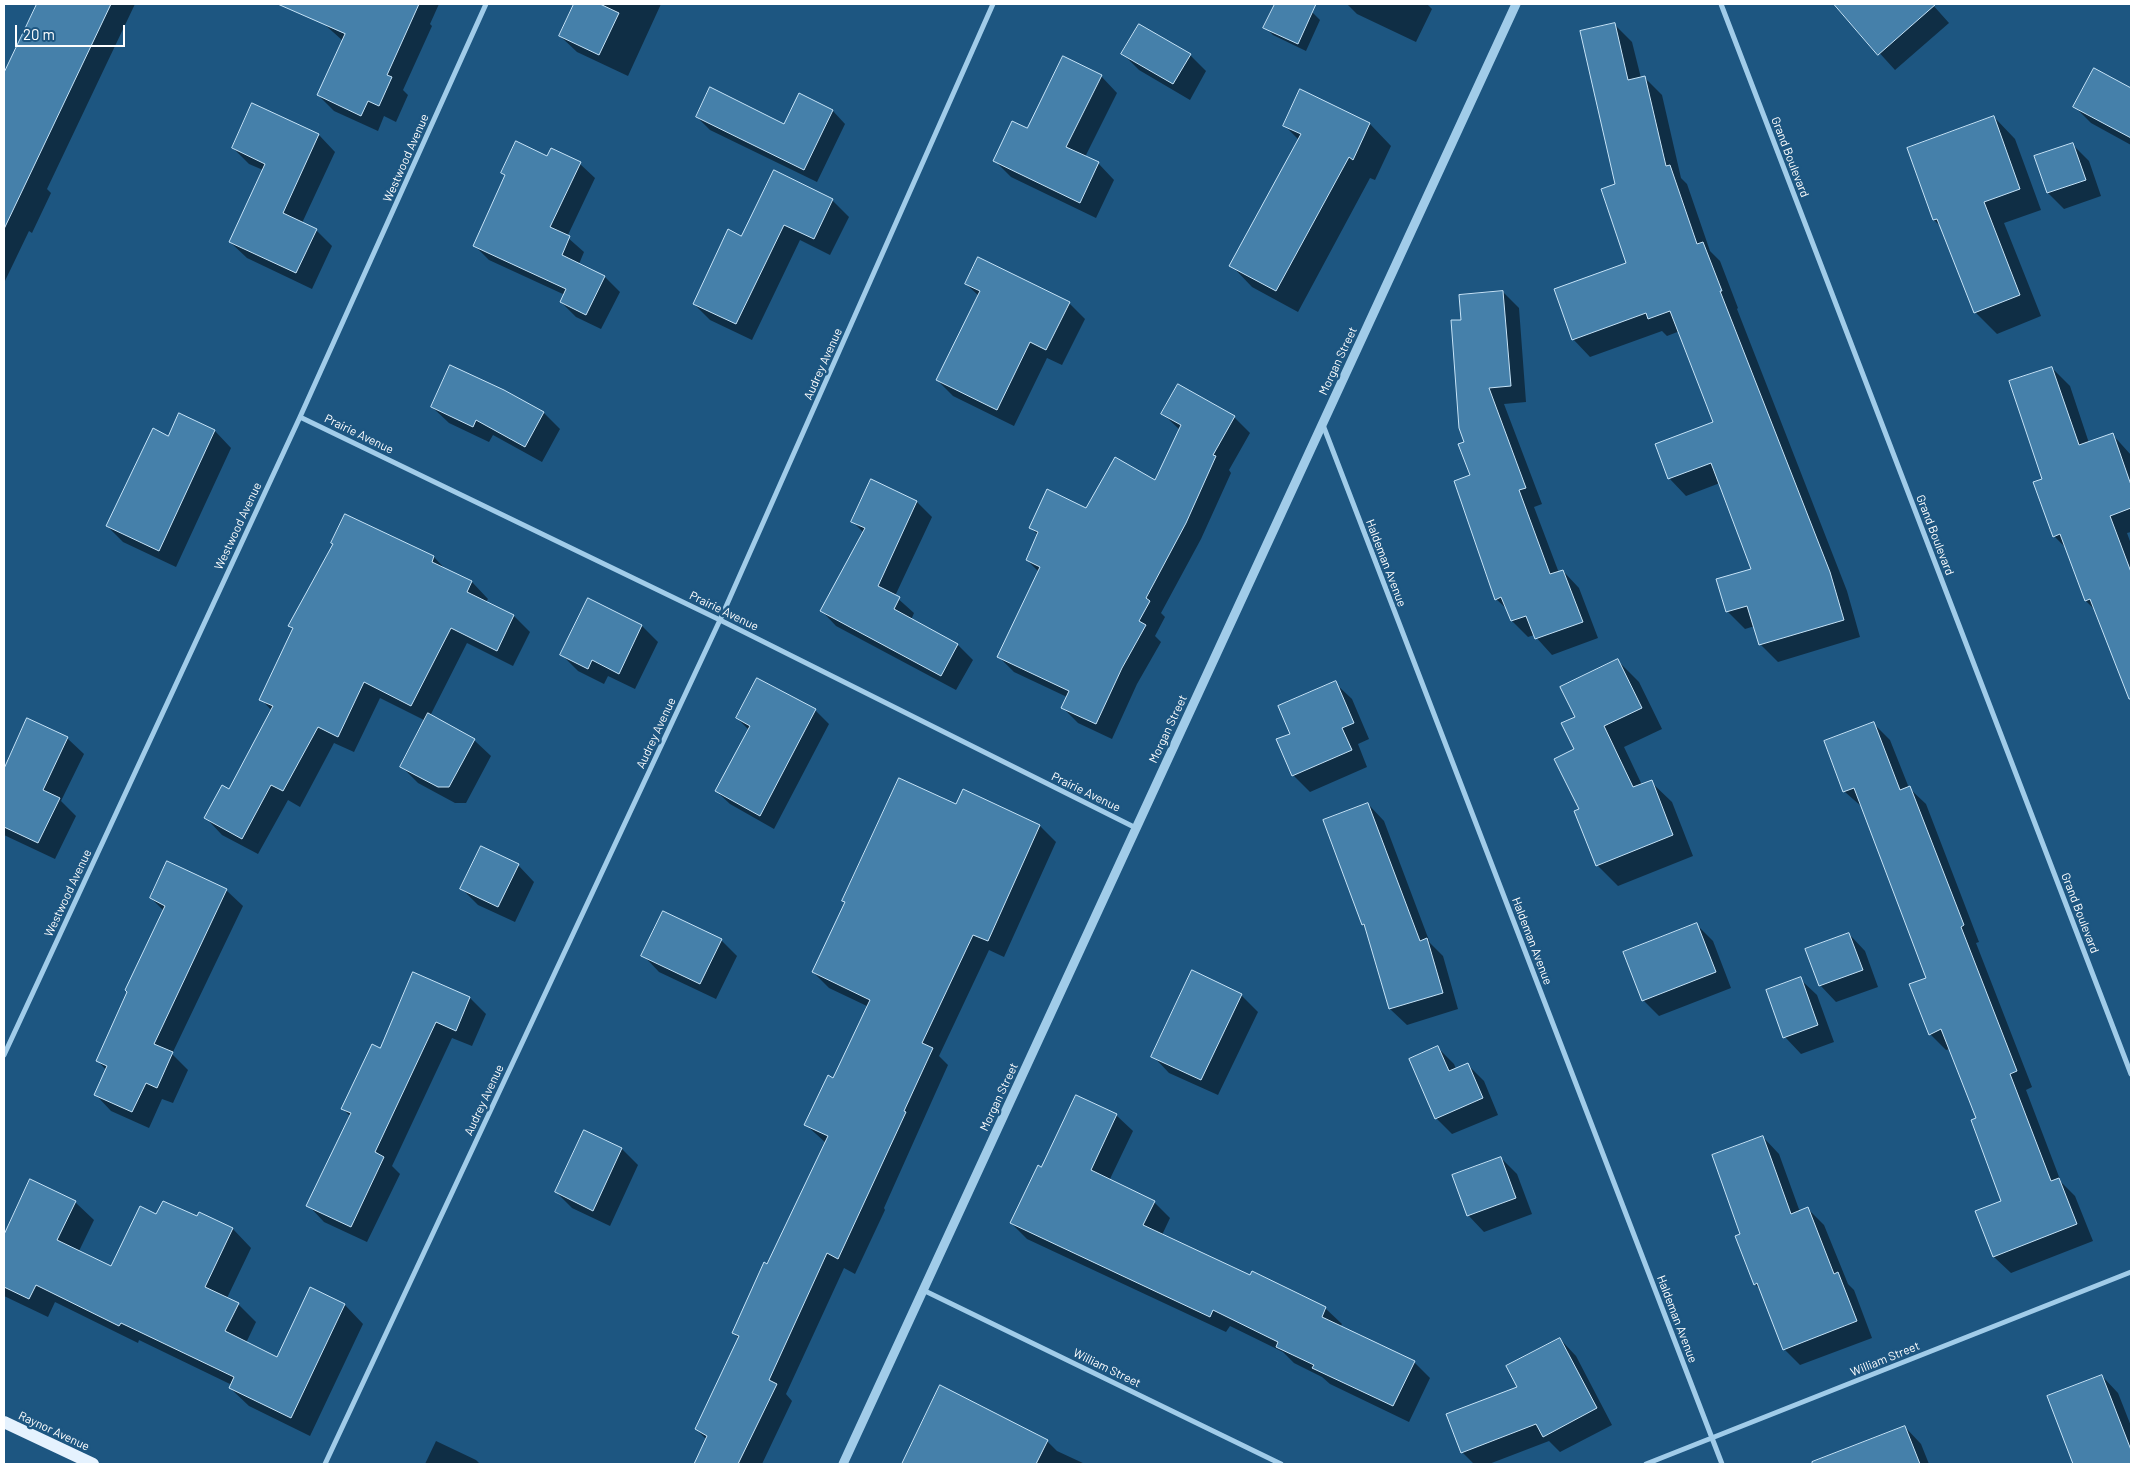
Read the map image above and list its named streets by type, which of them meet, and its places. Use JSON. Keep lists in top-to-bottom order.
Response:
{
  "streets": {
    "main road": ["Raynor Avenue"],
    "street": [
      "Grand Boulevard",
      "Westwood Avenue",
      "Morgan Street",
      "Audrey Avenue",
      "Prairie Avenue",
      "Haldeman Avenue",
      "William Street"
    ]
  },
  "crossings": [
    ["Westwood Avenue", "Prairie Avenue"],
    ["Morgan Street", "Prairie Avenue"],
    ["Morgan Street", "Haldeman Avenue"],
    ["Morgan Street", "William Street"],
    ["Audrey Avenue", "Prairie Avenue"],
    ["Haldeman Avenue", "William Street"]
  ],
  "scale_bar": "20 m"
}
